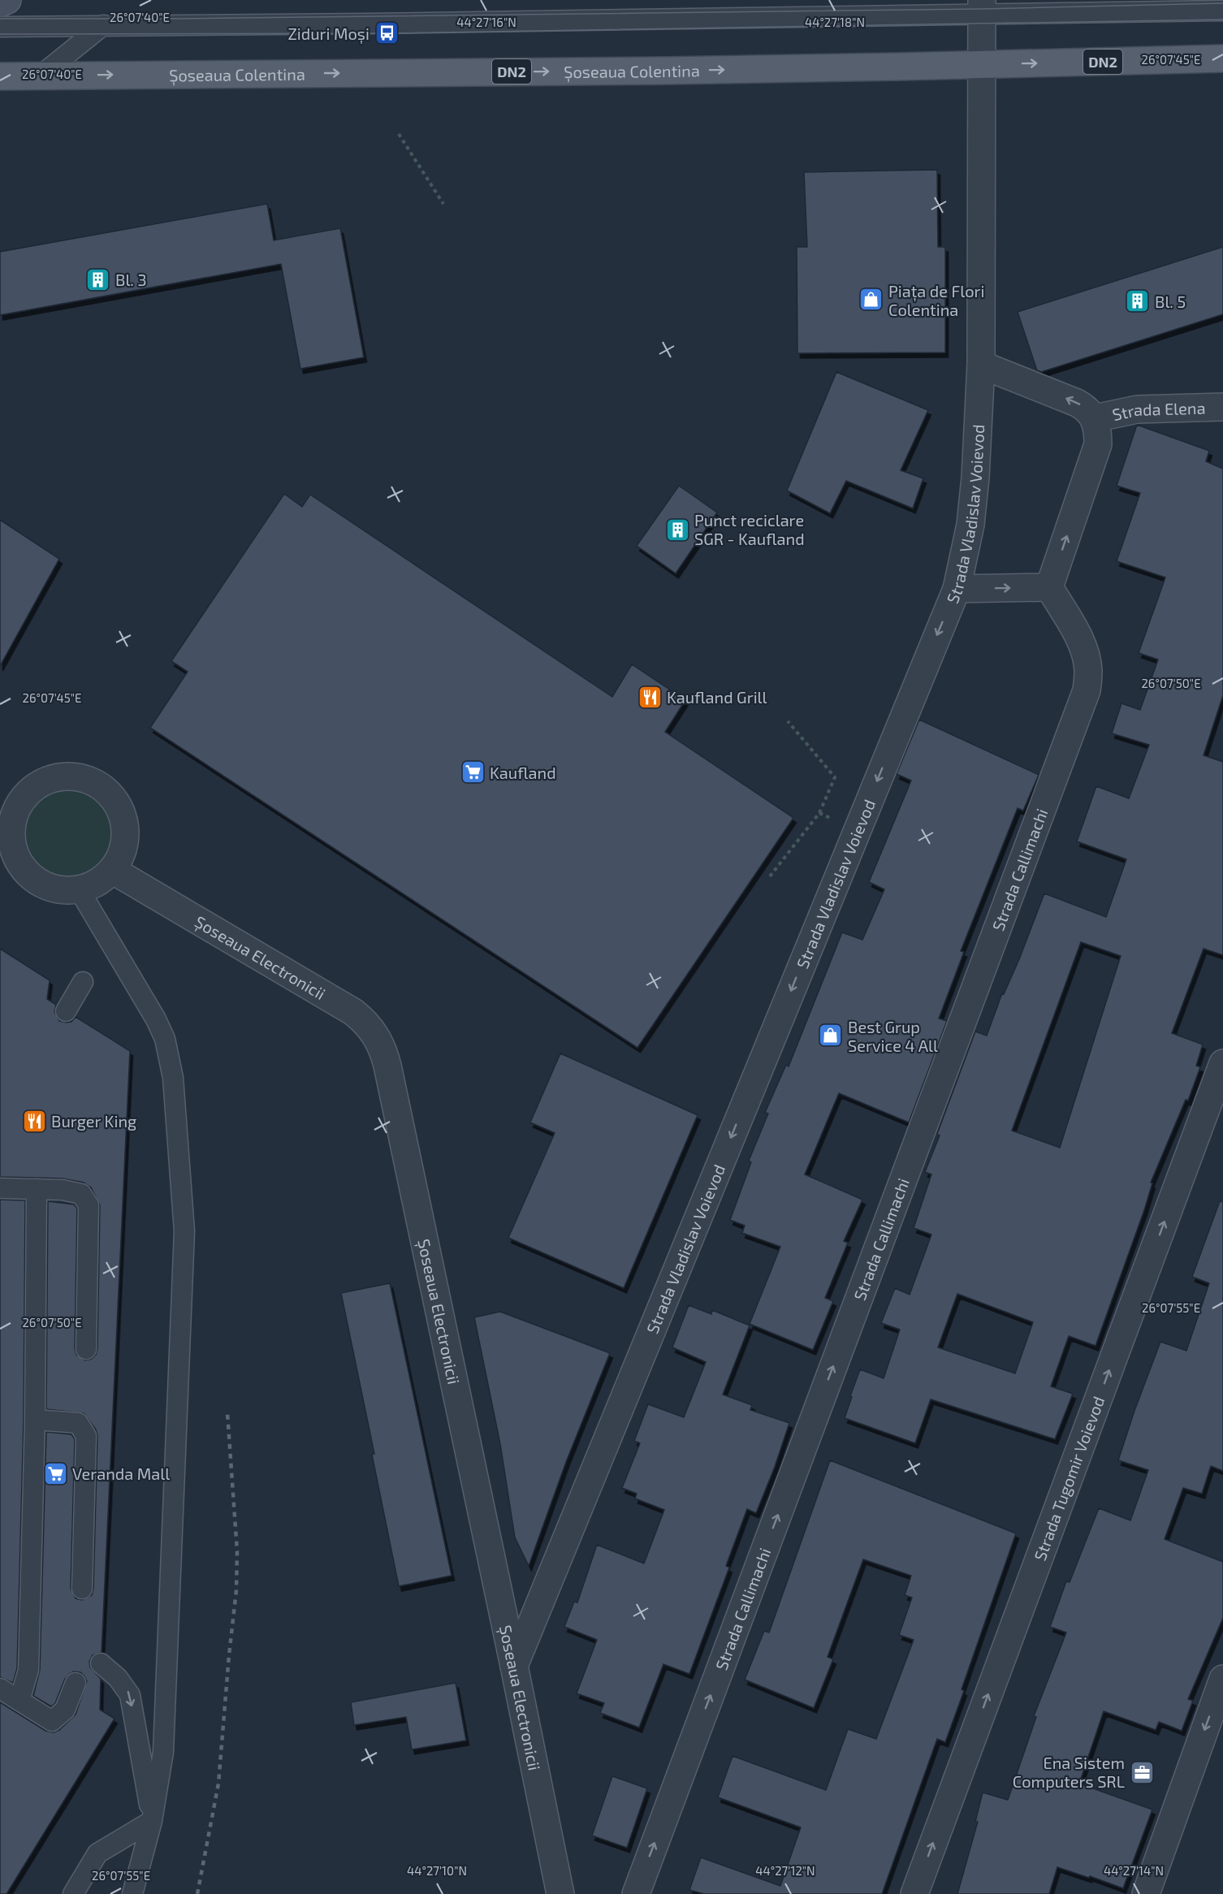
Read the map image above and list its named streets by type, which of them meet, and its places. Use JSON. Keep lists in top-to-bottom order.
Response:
{
  "streets": {
    "main road": ["DN2", "Șoseaua Colentina"],
    "street": [
      "Strada Elena",
      "Strada Vladislav Voievod",
      "Strada Callimachi",
      "Șoseaua Electronicii",
      "Strada Tugomir Voievod"
    ]
  },
  "crossings": [
    ["Șoseaua Colentina", "Strada Vladislav Voievod"],
    ["Strada Vladislav Voievod", "Șoseaua Electronicii"]
  ],
  "one_way": [
    "Șoseaua Colentina",
    "Strada Vladislav Voievod",
    "Strada Callimachi",
    "Strada Tugomir Voievod"
  ],
  "places": {
    "bus stop": ["Ziduri Moși"],
    "building": ["Bl. 3", "Bl. 5", "Punct reciclare SGR - Kaufland"],
    "shop": ["Piața de Flori Colentina", "Best Grup Service 4 All"],
    "restaurant": ["Kaufland Grill", "Burger King"],
    "supermarket": ["Kaufland", "Veranda Mall"],
    "office": ["Ena Sistem Computers SRL"]
  },
  "coordinates": [
    "26°07'40\"E",
    "44°27'16\"N",
    "44°27'18\"N",
    "26°07'45\"E",
    "26°07'50\"E",
    "26°07'55\"E",
    "44°27'10\"N",
    "44°27'12\"N",
    "44°27'14\"N"
  ]
}
